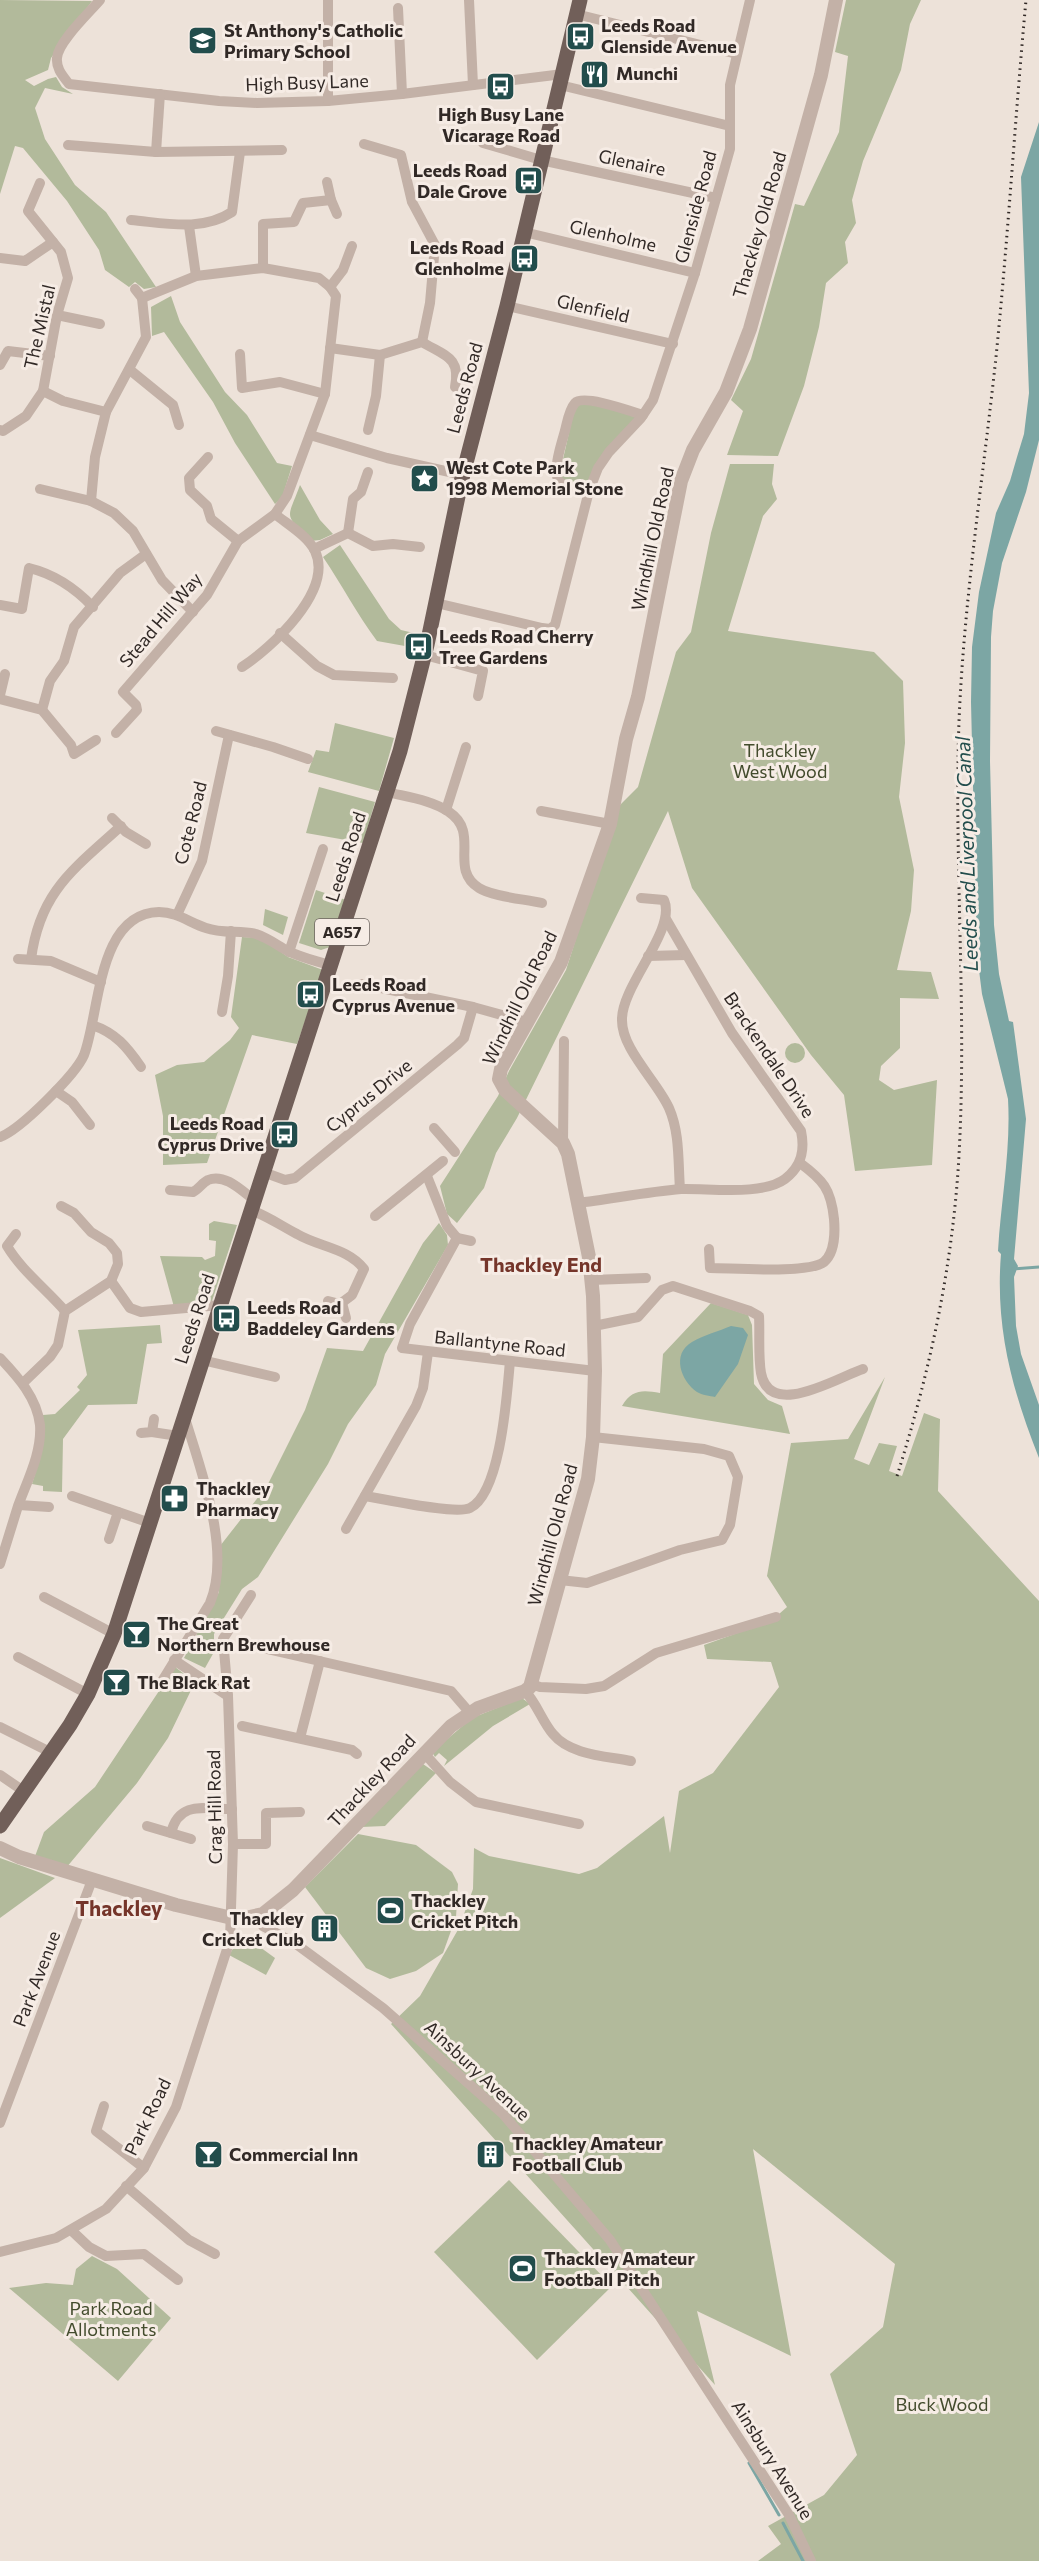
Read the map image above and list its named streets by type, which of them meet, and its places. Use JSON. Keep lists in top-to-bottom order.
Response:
{
  "streets": {
    "main road": ["Leeds Road", "A657"],
    "street": [
      "High Busy Lane",
      "Glenaire",
      "Glenside Road",
      "Thackley Old Road",
      "Glenholme",
      "Glenfield",
      "The Mistal",
      "Windhill Old Road",
      "Stead Hill Way",
      "Cote Road",
      "Brackendale Drive",
      "Cyprus Drive",
      "Ballantyne Road",
      "Thackley Road",
      "Crag Hill Road",
      "Park Avenue",
      "Ainsbury Avenue",
      "Park Road"
    ]
  },
  "crossings": [
    ["High Busy Lane", "Glenside Road"],
    ["High Busy Lane", "Leeds Road"],
    ["Glenaire", "Glenside Road"],
    ["Glenaire", "Leeds Road"],
    ["Glenside Road", "Glenholme"],
    ["Glenside Road", "Glenfield"],
    ["Glenside Road", "Leeds Road"],
    ["Thackley Old Road", "Windhill Old Road"],
    ["Glenholme", "Leeds Road"],
    ["Glenfield", "Leeds Road"],
    ["Leeds Road", "Cyprus Drive"],
    ["Windhill Old Road", "Ballantyne Road"],
    ["Windhill Old Road", "Thackley Road"],
    ["Thackley Road", "Ainsbury Avenue"],
    ["Crag Hill Road", "Park Road"]
  ],
  "districts": ["Thackley End", "Thackley"],
  "water": ["Leeds and Liverpool Canal"],
  "parks": ["Thackley West Wood", "Park Road Allotments", "Buck Wood"],
  "places": {
    "bus stop": [
      "Leeds Road Glenside Avenue",
      "High Busy Lane Vicarage Road",
      "Leeds Road Dale Grove",
      "Leeds Road Glenholme",
      "Leeds Road Cherry Tree Gardens",
      "Leeds Road Cyprus Avenue",
      "Leeds Road Cyprus Drive",
      "Leeds Road Baddeley Gardens"
    ],
    "school or university": ["St Anthony's Catholic Primary School"],
    "restaurant": ["Munchi"],
    "place": ["West Cote Park 1998 Memorial Stone"],
    "pharmacy": ["Thackley Pharmacy"],
    "bar": ["The Great Northern Brewhouse", "The Black Rat", "Commercial Inn"],
    "sports": ["Thackley Cricket Pitch", "Thackley Amateur Football Pitch"],
    "building": ["Thackley Cricket Club", "Thackley Amateur Football Club"]
  }
}
